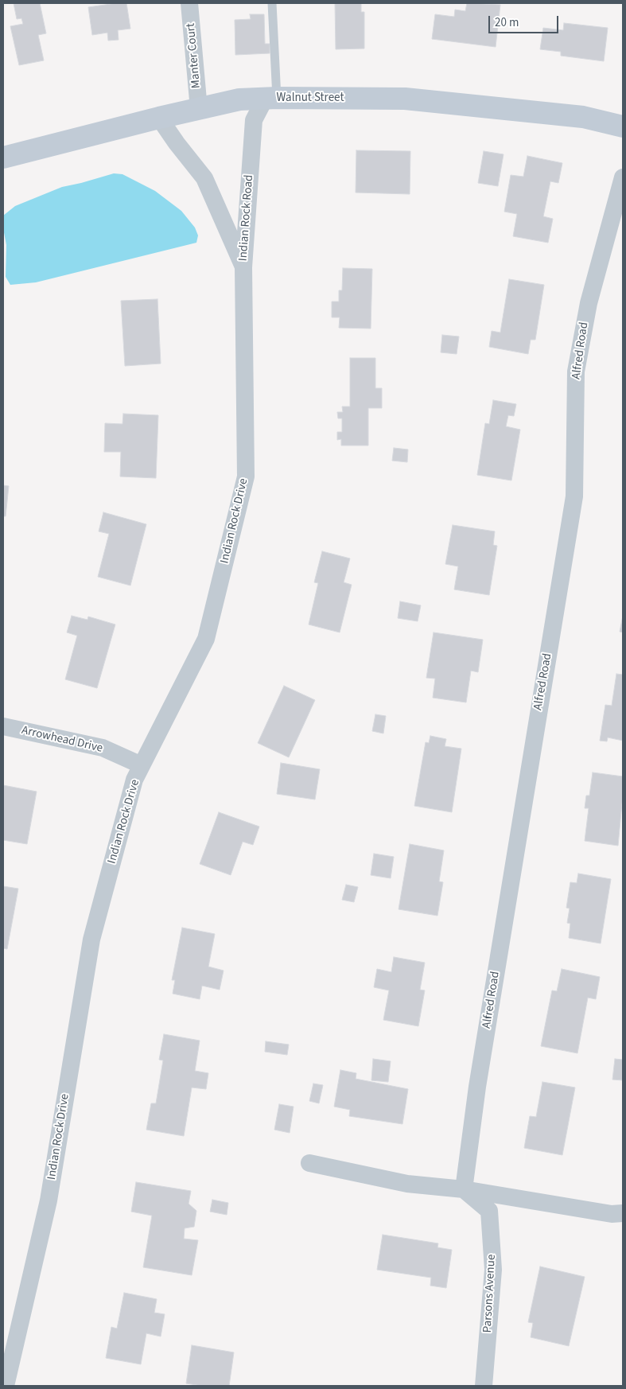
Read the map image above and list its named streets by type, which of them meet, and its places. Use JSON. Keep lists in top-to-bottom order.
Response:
{
  "streets": {
    "main road": ["Walnut Street"],
    "street": [
      "Manter Court",
      "Indian Rock Road",
      "Alfred Road",
      "Indian Rock Drive",
      "Arrowhead Drive",
      "Parsons Avenue"
    ]
  },
  "crossings": [
    ["Manter Court", "Walnut Street"],
    ["Walnut Street", "Indian Rock Road"],
    ["Indian Rock Road", "Indian Rock Drive"],
    ["Alfred Road", "Parsons Avenue"],
    ["Indian Rock Drive", "Arrowhead Drive"]
  ],
  "scale_bar": "20 m"
}
